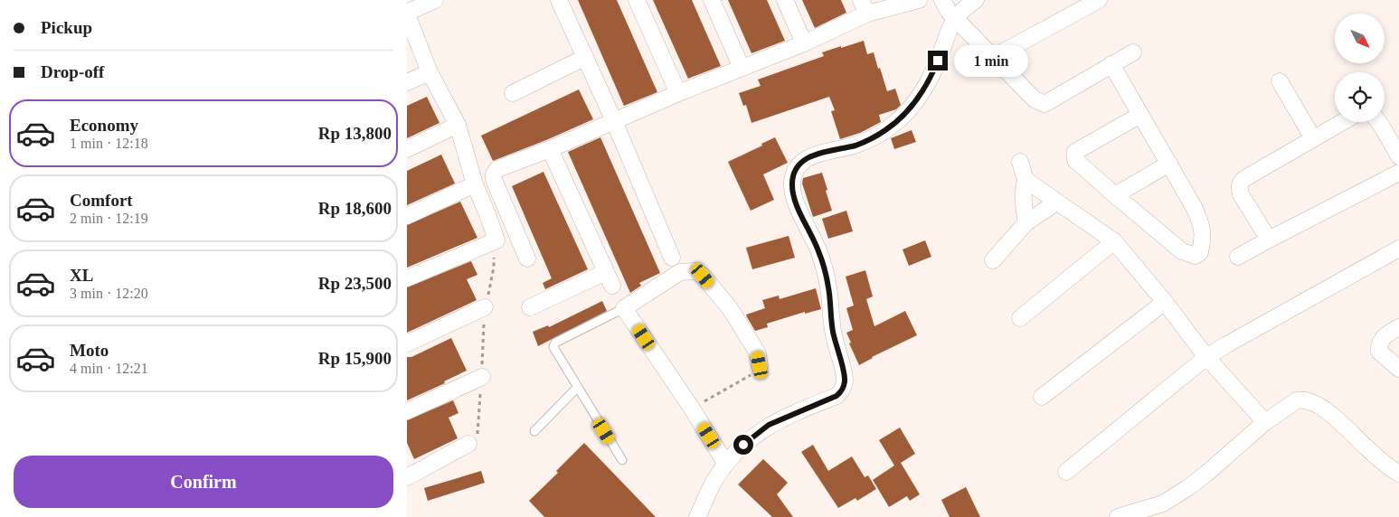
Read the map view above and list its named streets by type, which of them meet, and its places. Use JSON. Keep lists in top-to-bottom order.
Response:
{
  "north": "bottom right",
  "page": {
    "banner": ["Pickup", "Drop-off"],
    "bubble": "1 min",
    "list": [
      {
        "name": "Economy",
        "note": "1 min · 12:18",
        "value": "Rp 13,800"
      },
      {
        "name": "Comfort",
        "note": "2 min · 12:19",
        "value": "Rp 18,600"
      },
      {
        "name": "XL",
        "note": "3 min · 12:20",
        "value": "Rp 23,500"
      },
      {
        "name": "Moto",
        "note": "4 min · 12:21",
        "value": "Rp 15,900"
      }
    ],
    "buttons": "Confirm"
  }
}
